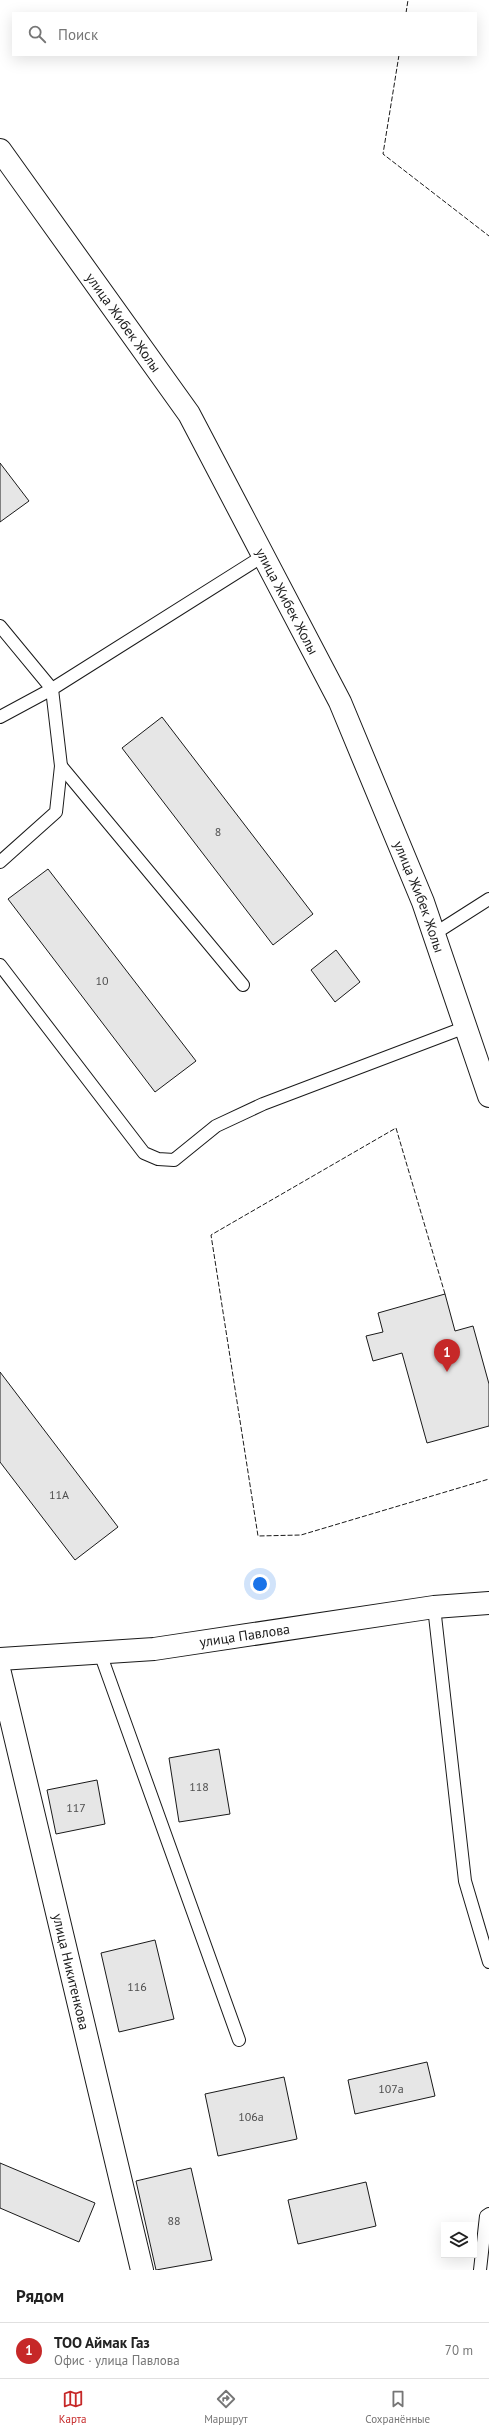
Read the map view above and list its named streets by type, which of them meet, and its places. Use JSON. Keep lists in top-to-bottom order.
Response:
{
  "streets": {
    "street": ["улица Жибек Жолы", "улица Павлова", "улица Никитенкова"]
  },
  "house_numbers": [
    "8",
    "10",
    "11А",
    "118",
    "117",
    "116",
    "107а",
    "106а",
    "88"
  ],
  "page": {
    "search": "Поиск",
    "pins": "1",
    "heading": "Рядом",
    "list": [
      {
        "mark": "1",
        "name": "ТОО Аймак Газ",
        "note": "Офис · улица Павлова",
        "value": "70 m"
      }
    ],
    "nav": ["Карта", "Маршрут", "Сохранённые"]
  }
}
